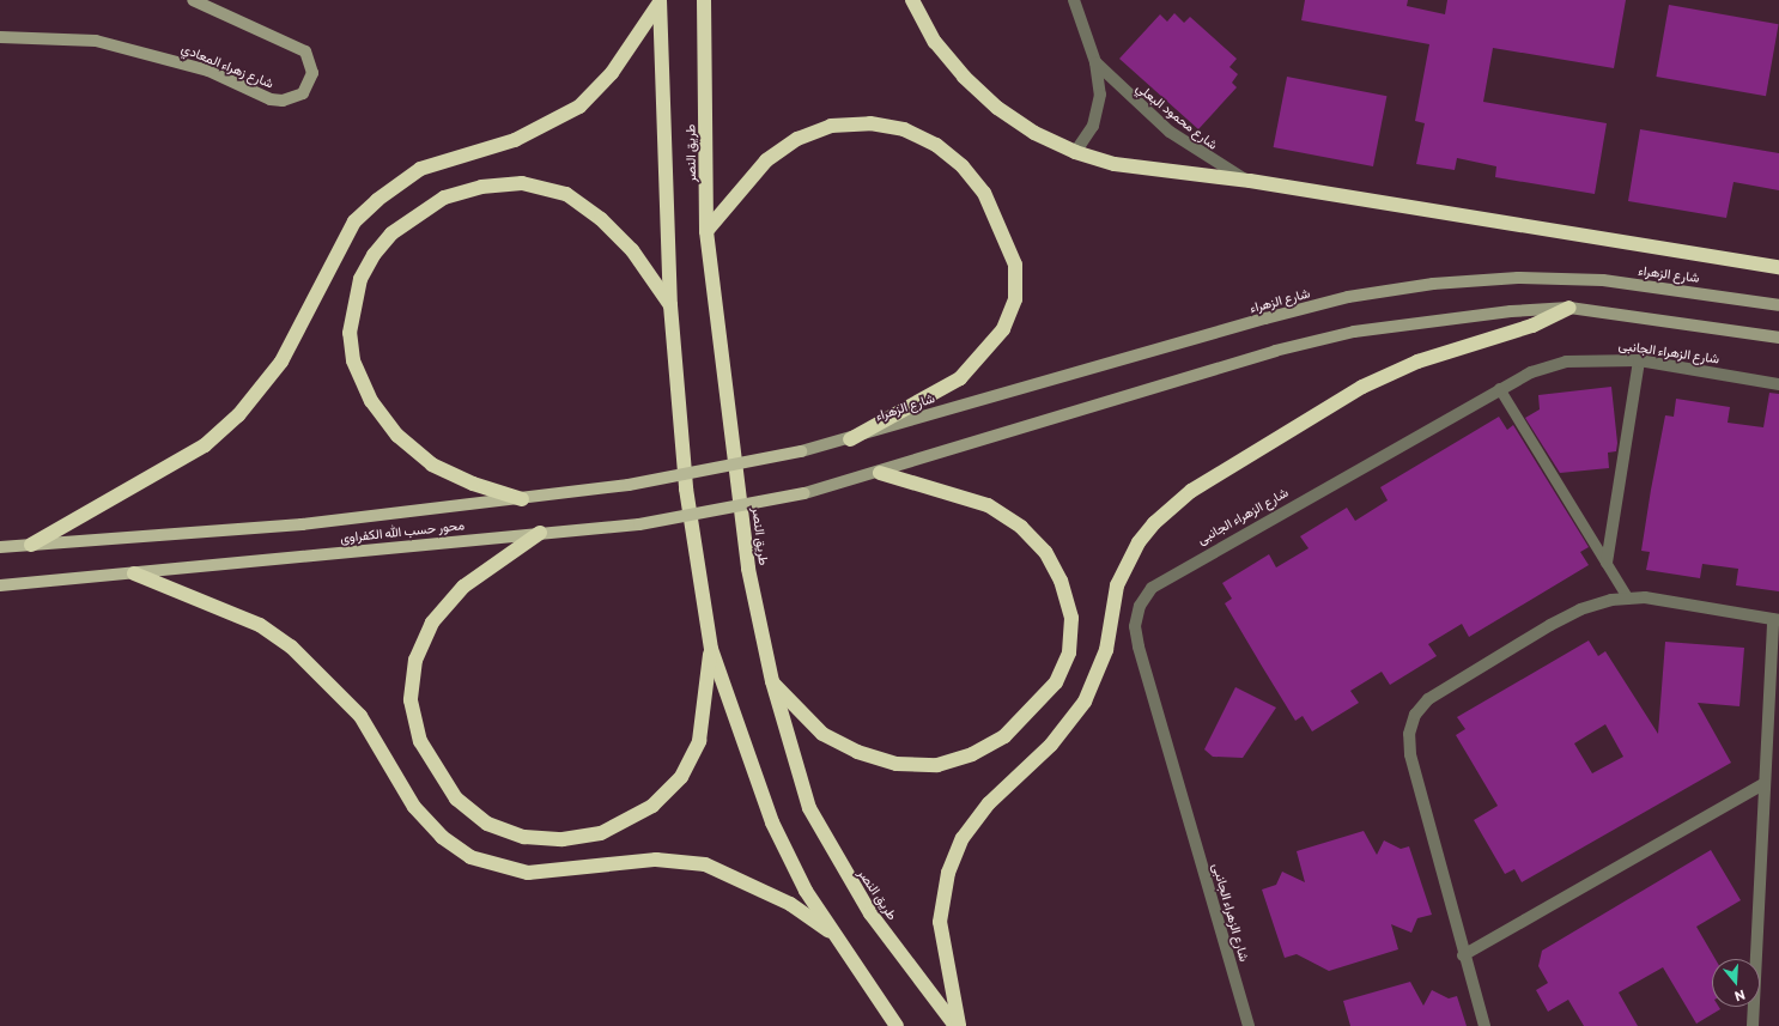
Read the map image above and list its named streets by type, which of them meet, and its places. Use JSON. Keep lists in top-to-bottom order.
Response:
{
  "streets": {
    "highway": ["طريق النصر"],
    "main road": ["شارع زهراء المعادي", "شارع الزهراء", "محور حسب الله الكفراوى"],
    "street": ["شارع محمود البعلي", "شارع الزهراء الجانبى"]
  },
  "crossings": [
    ["شارع الزهراء", "محور حسب الله الكفراوى"]
  ],
  "north": "bottom"
}
